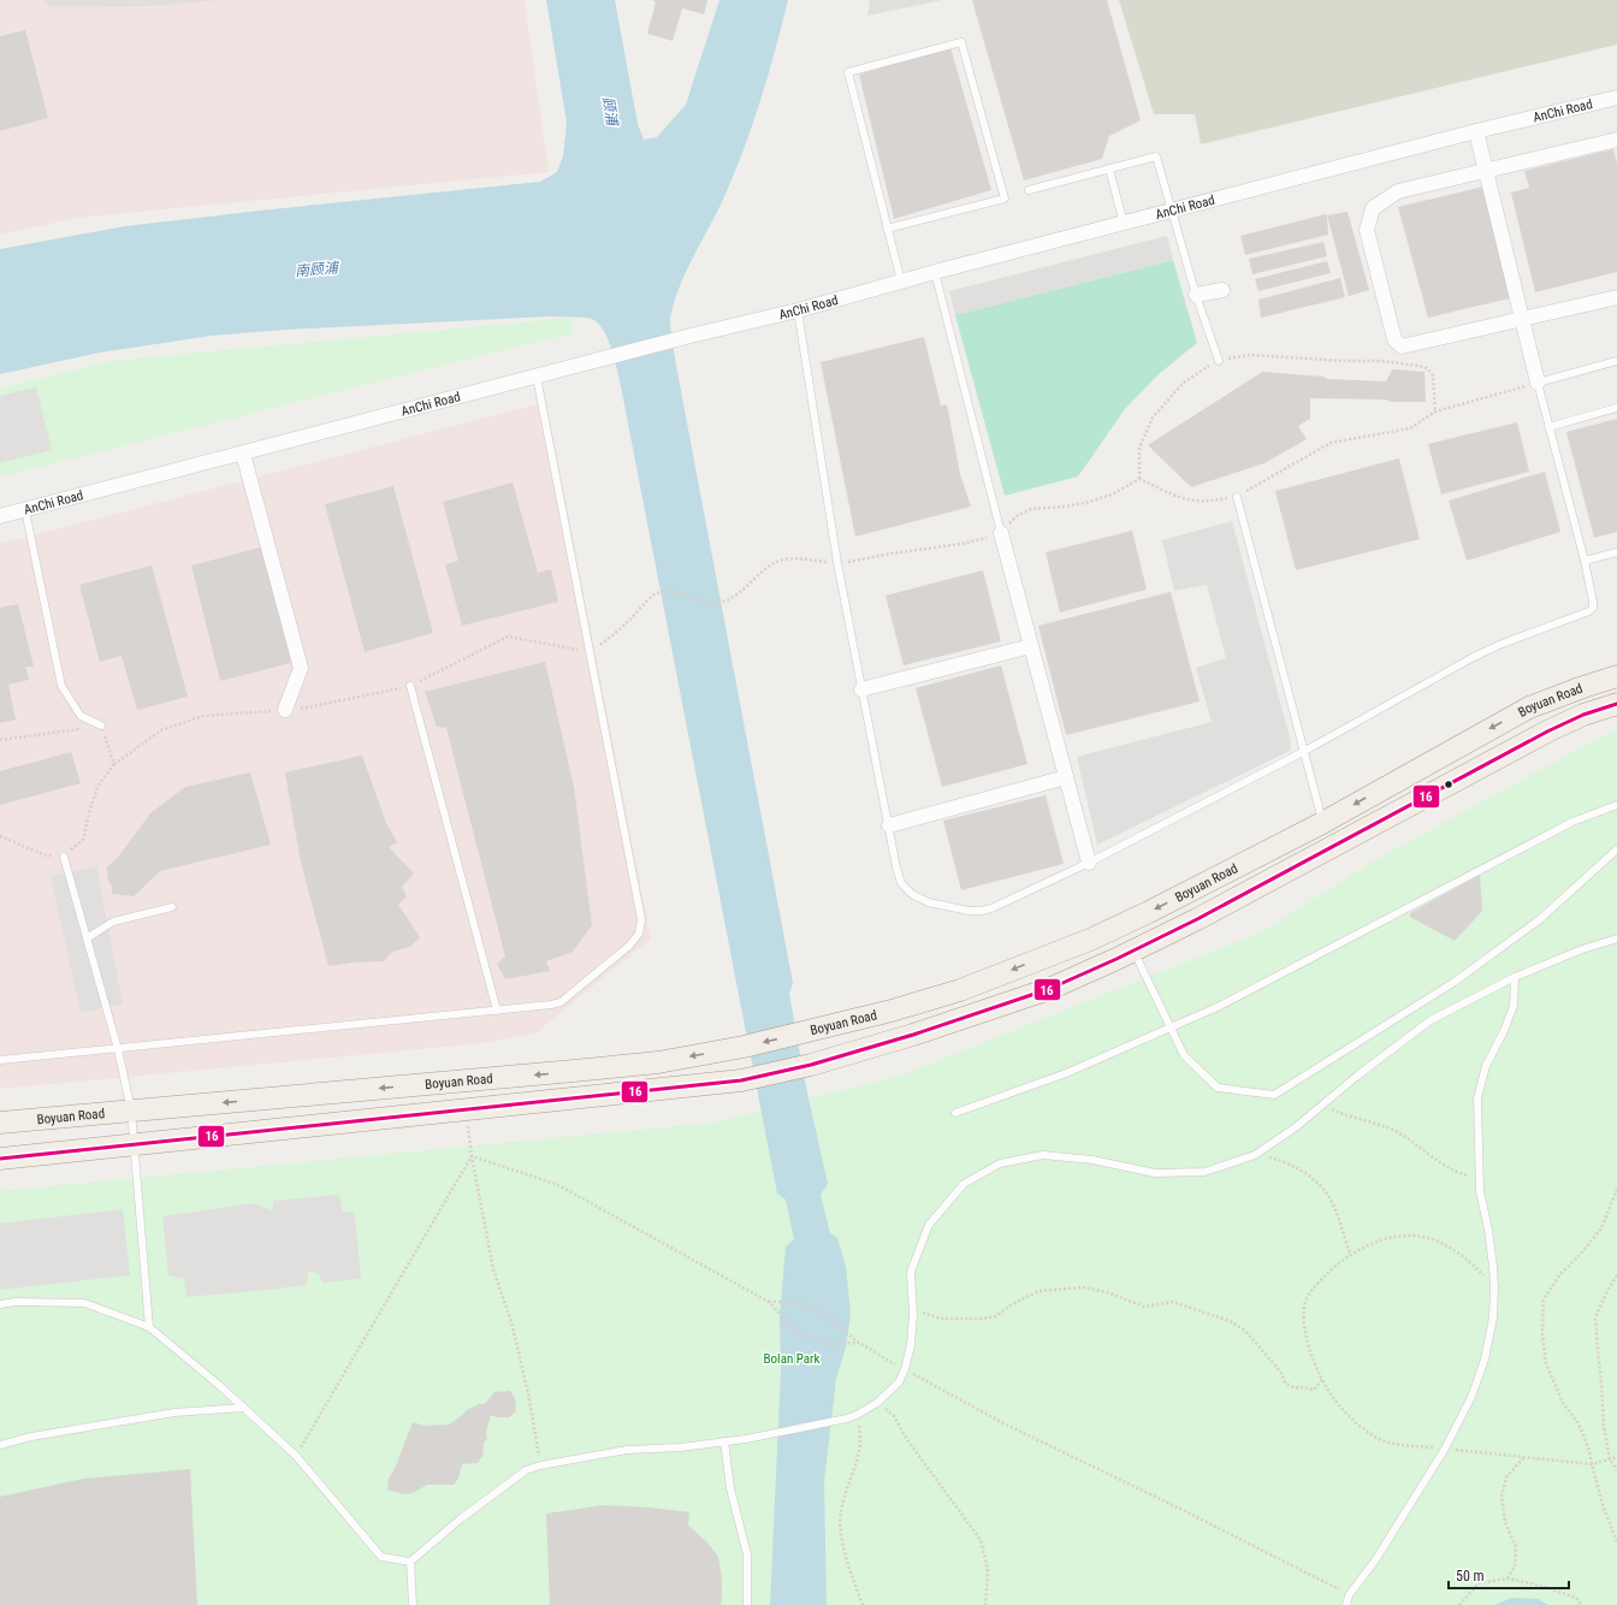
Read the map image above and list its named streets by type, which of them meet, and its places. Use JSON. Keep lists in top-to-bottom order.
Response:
{
  "streets": {
    "main road": ["Boyuan Road"],
    "street": ["AnChi Road"]
  },
  "water": ["顾浦", "南顾浦"],
  "parks": ["Bolan Park"],
  "lines": ["transit line 16"],
  "scale_bar": "50 m"
}
